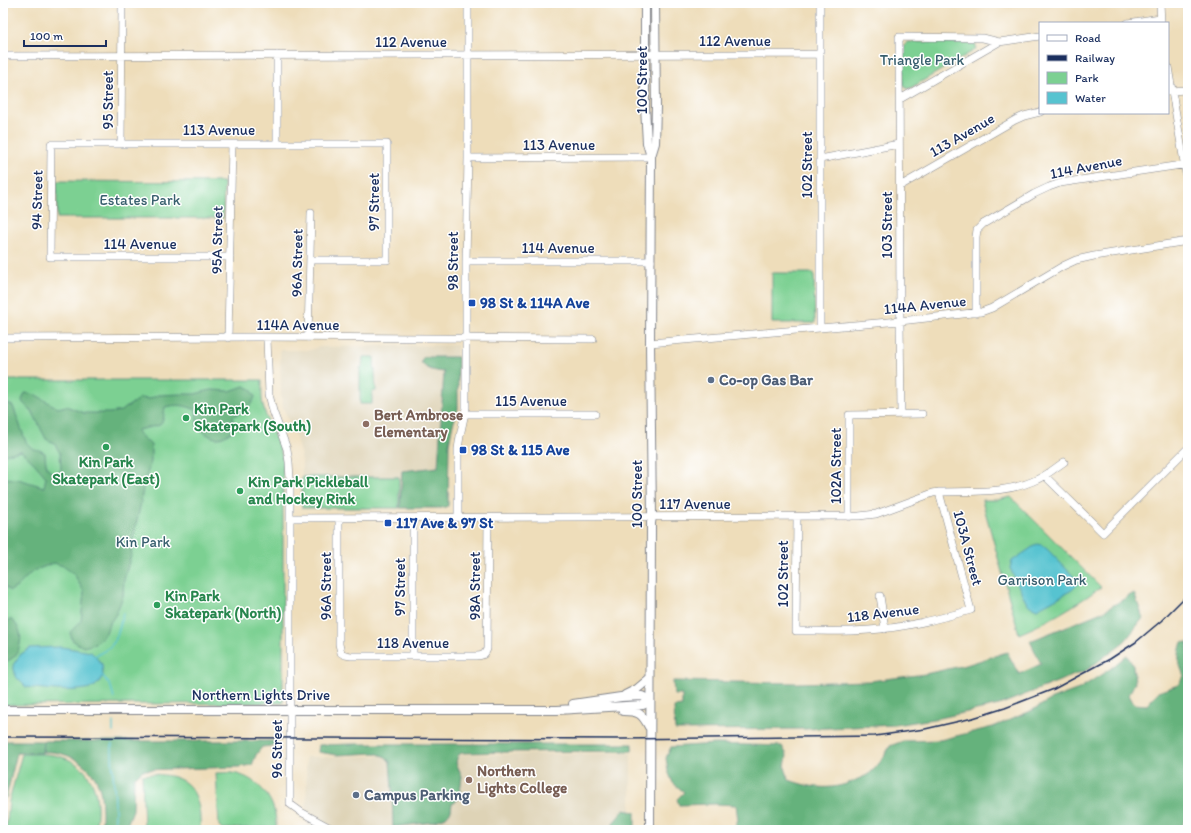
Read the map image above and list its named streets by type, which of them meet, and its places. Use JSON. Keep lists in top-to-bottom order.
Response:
{
  "streets": {
    "main road": ["100 Street", "Northern Lights Drive"],
    "street": [
      "112 Avenue",
      "95 Street",
      "113 Avenue",
      "102 Street",
      "114 Avenue",
      "94 Street",
      "97 Street",
      "103 Street",
      "95A Street",
      "98 Street",
      "96A Street",
      "114A Avenue",
      "115 Avenue",
      "102A Street",
      "117 Avenue",
      "103A Street",
      "98A Street",
      "118 Avenue",
      "96 Street"
    ]
  },
  "crossings": [
    ["112 Avenue", "100 Street"],
    ["112 Avenue", "95 Street"],
    ["112 Avenue", "102 Street"],
    ["112 Avenue", "98 Street"],
    ["100 Street", "113 Avenue"],
    ["100 Street", "114 Avenue"],
    ["100 Street", "114A Avenue"],
    ["100 Street", "117 Avenue"],
    ["100 Street", "Northern Lights Drive"],
    ["95 Street", "113 Avenue"],
    ["113 Avenue", "94 Street"],
    ["113 Avenue", "97 Street"],
    ["113 Avenue", "103 Street"],
    ["113 Avenue", "95A Street"],
    ["113 Avenue", "98 Street"],
    ["102 Street", "114A Avenue"],
    ["102 Street", "117 Avenue"],
    ["102 Street", "118 Avenue"],
    ["114 Avenue", "94 Street"],
    ["114 Avenue", "95A Street"],
    ["114 Avenue", "98 Street"],
    ["114 Avenue", "114A Avenue"],
    ["97 Street", "96A Street"],
    ["97 Street", "117 Avenue"],
    ["97 Street", "118 Avenue"],
    ["103 Street", "114A Avenue"],
    ["103 Street", "102A Street"],
    ["95A Street", "114A Avenue"],
    ["98 Street", "114A Avenue"],
    ["98 Street", "115 Avenue"],
    ["98 Street", "117 Avenue"],
    ["96A Street", "114A Avenue"],
    ["96A Street", "117 Avenue"],
    ["96A Street", "118 Avenue"],
    ["114A Avenue", "96 Street"],
    ["102A Street", "117 Avenue"],
    ["117 Avenue", "103A Street"],
    ["117 Avenue", "98A Street"],
    ["117 Avenue", "96 Street"],
    ["103A Street", "118 Avenue"],
    ["98A Street", "118 Avenue"],
    ["Northern Lights Drive", "96 Street"]
  ],
  "parks": [
    "Triangle Park",
    "Estates Park",
    "Kin Park",
    "Garrison Park"
  ],
  "places": {
    "transit": ["98 St & 114A Ave", "98 St & 115 Ave", "117 Ave & 97 St"],
    "other": [
      "Co-op Gas Bar",
      "Kin Park Skatepark (South)",
      "Bert Ambrose Elementary",
      "Kin Park Skatepark (East)",
      "Kin Park Pickleball and Hockey Rink",
      "Kin Park Skatepark (North)",
      "Northern Lights College",
      "Campus Parking"
    ]
  },
  "legend": [
    "Road",
    "Railway",
    "Park",
    "Water"
  ],
  "scale_bar": "100 m"
}
